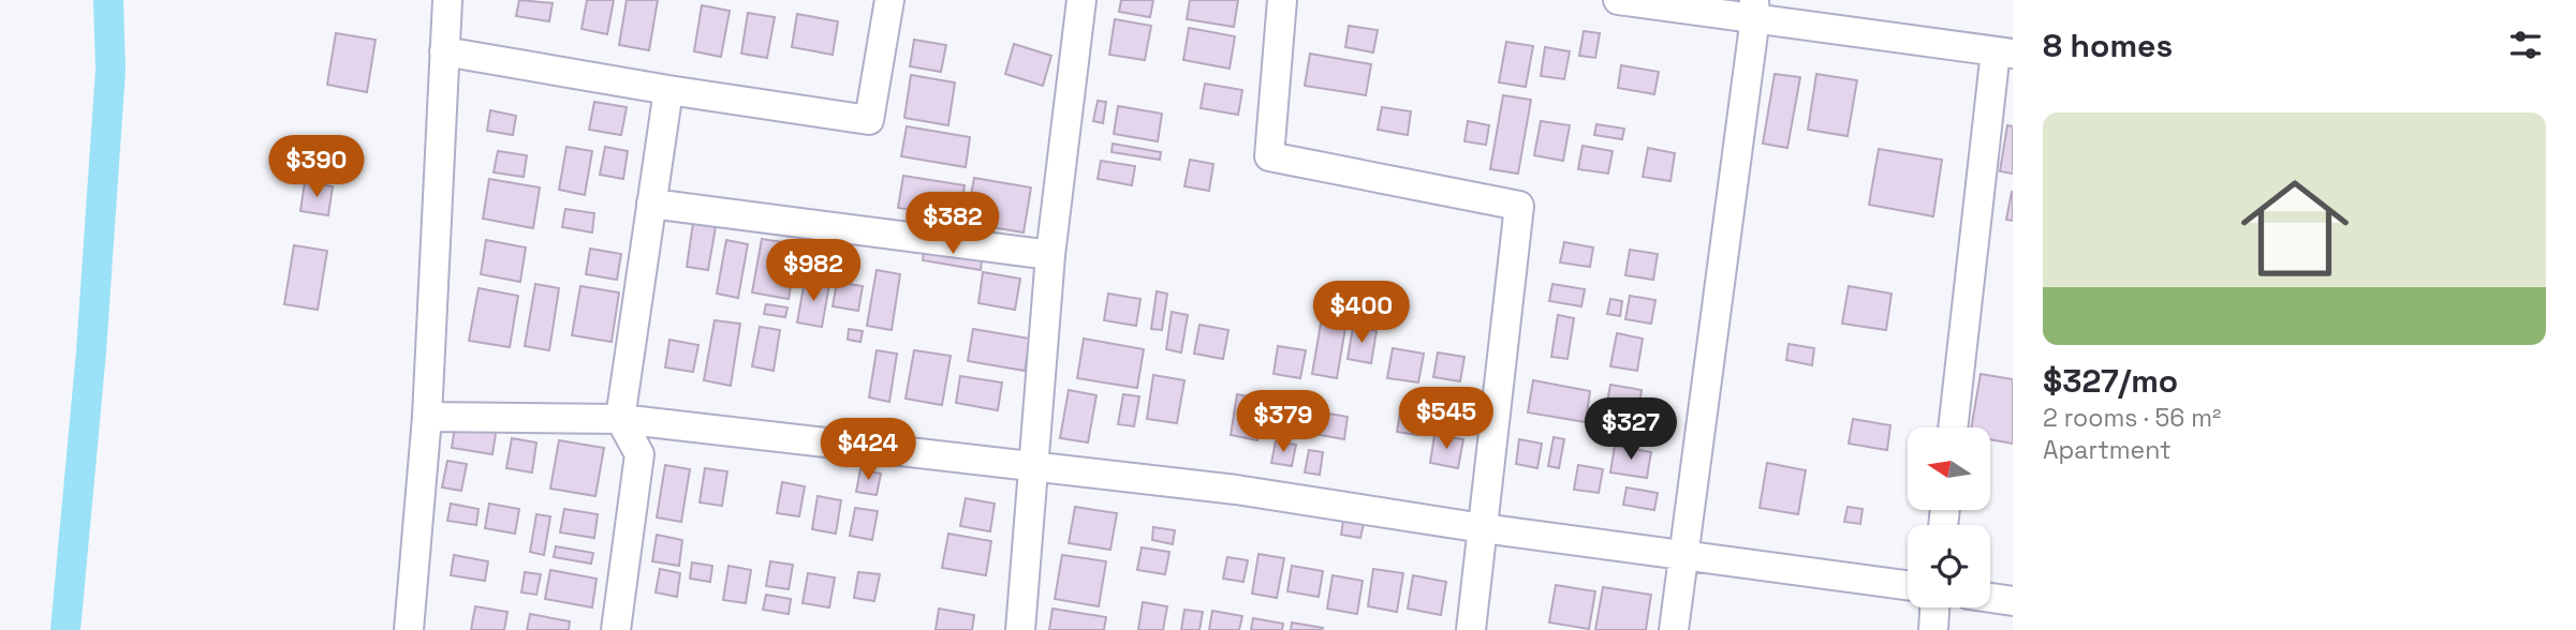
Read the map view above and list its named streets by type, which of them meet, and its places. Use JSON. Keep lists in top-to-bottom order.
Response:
{
  "north": "left",
  "page": {
    "heading": "8 homes",
    "list": [
      {
        "name": "$327/mo",
        "note": "2 rooms · 56 m² · Apartment"
      }
    ],
    "price": [
      "$390",
      "$382",
      "$982",
      "$400",
      "$545",
      "$379",
      "$327",
      "$424"
    ]
  }
}
